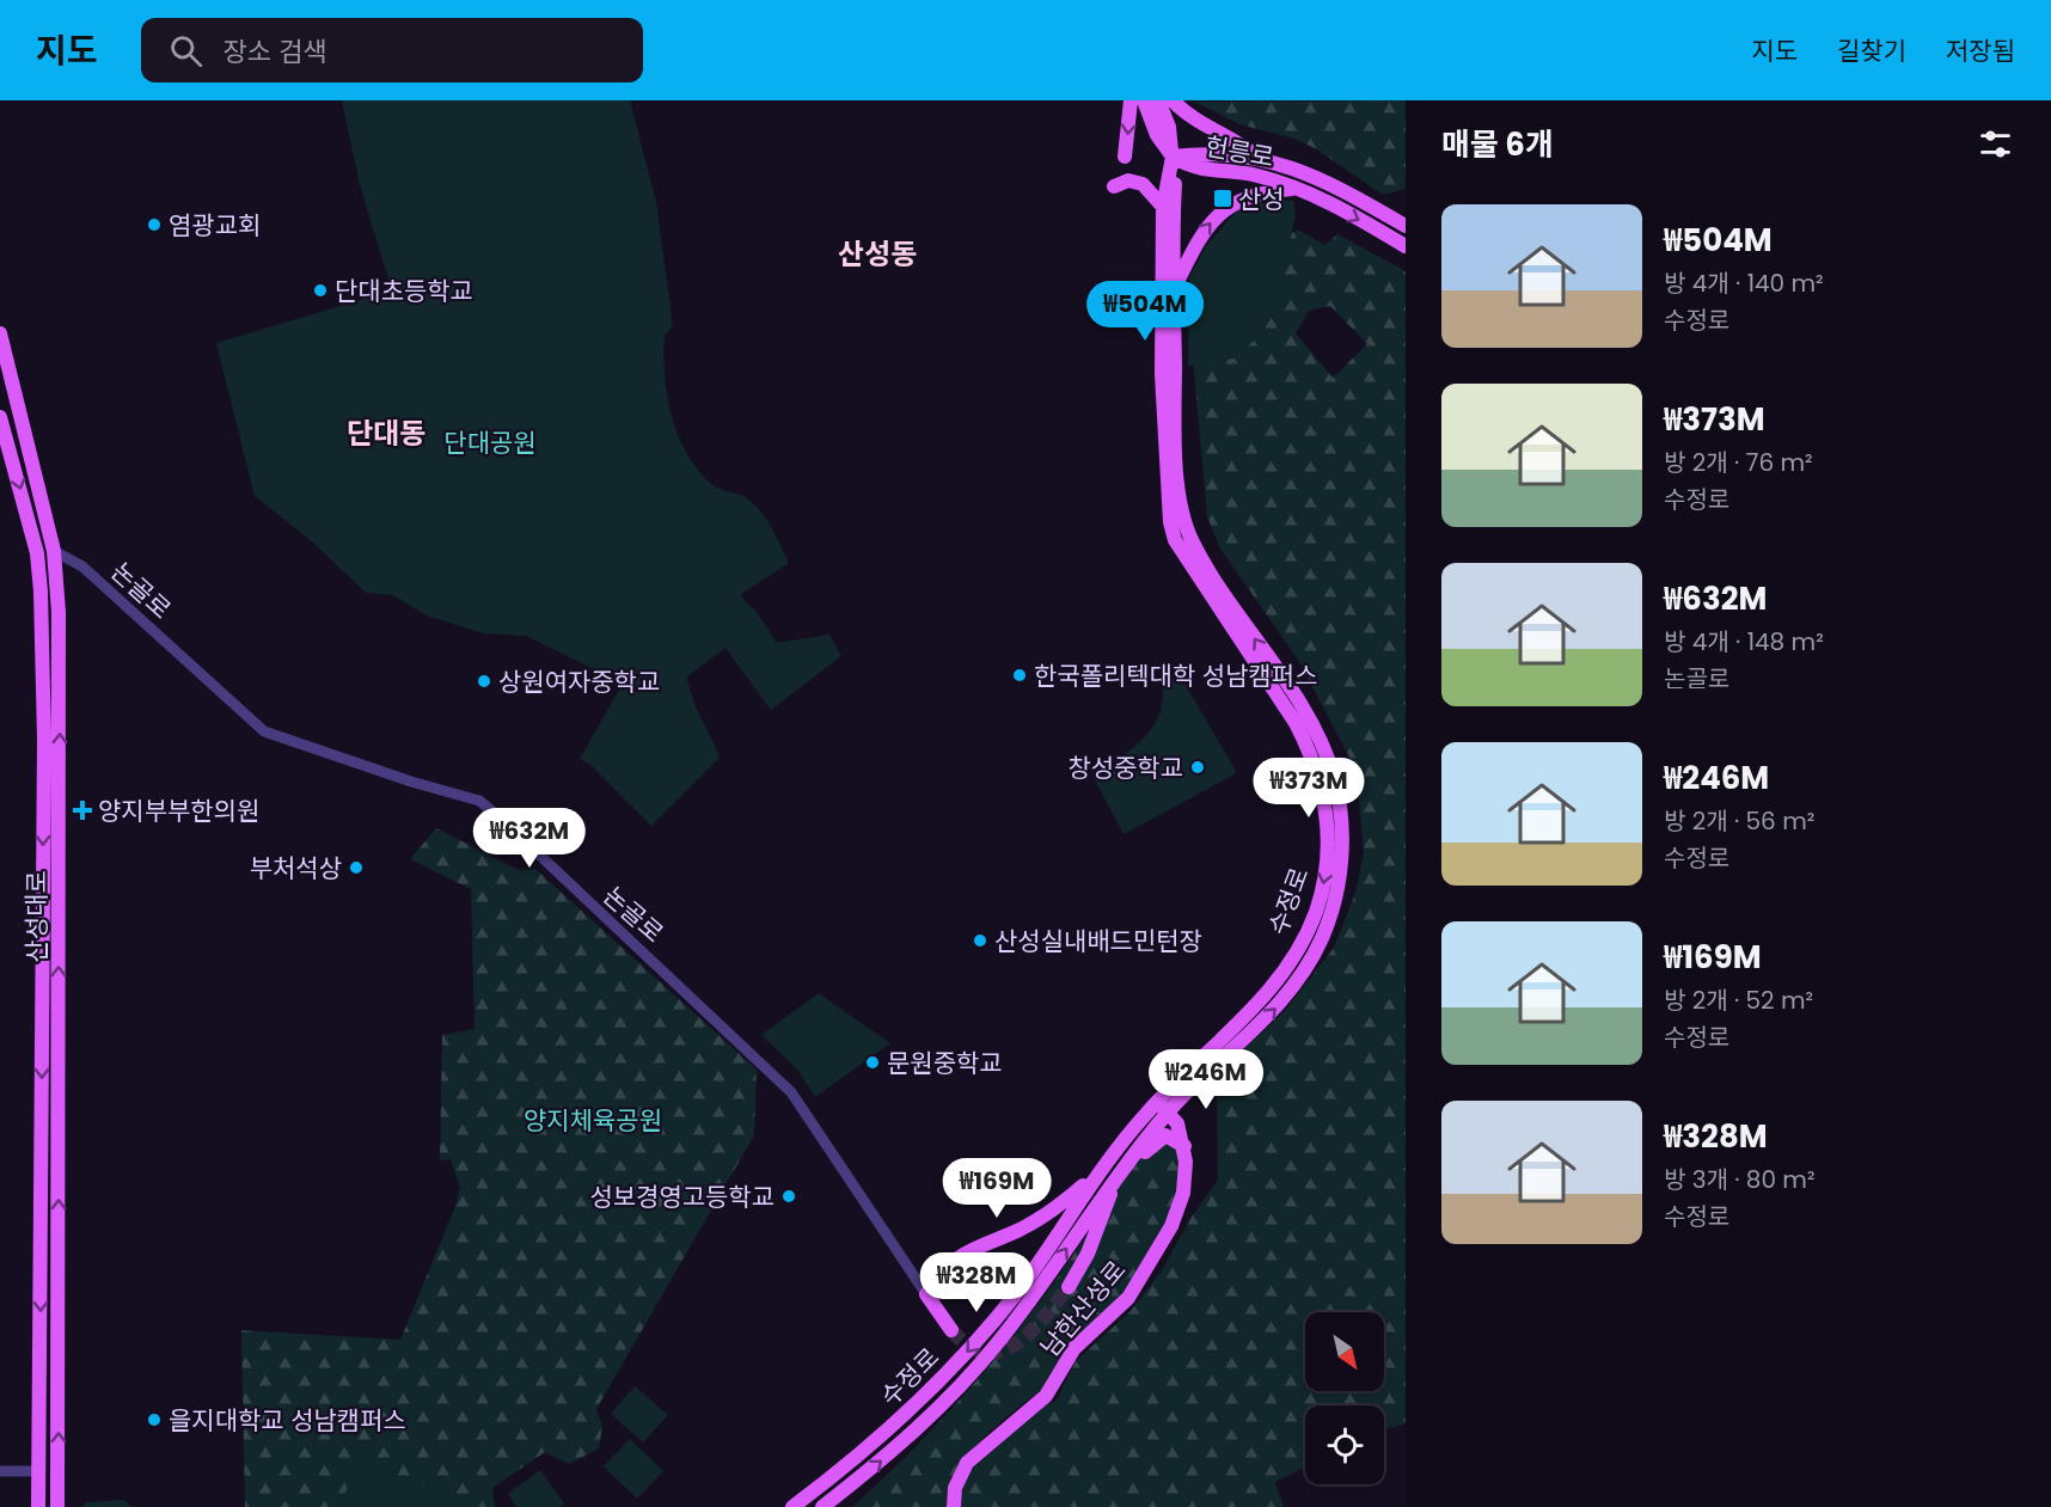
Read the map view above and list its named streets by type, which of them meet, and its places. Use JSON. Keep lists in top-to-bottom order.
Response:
{
  "streets": {
    "main road": [
      "헌릉로",
      "수정로",
      "산성대로",
      "남한산성로"
    ],
    "street": ["논골로"]
  },
  "crossings": [
    ["헌릉로", "수정로"],
    ["논골로", "산성대로"],
    ["수정로", "남한산성로"]
  ],
  "districts": ["산성동", "단대동"],
  "parks": ["단대공원", "양지체육공원"],
  "places": {
    "transit": ["산성"],
    "other": [
      "염광교회",
      "단대초등학교",
      "한국폴리텍대학 성남캠퍼스",
      "상원여자중학교",
      "창성중학교",
      "부처석상",
      "산성실내배드민턴장",
      "문원중학교",
      "성보경영고등학교",
      "을지대학교 성남캠퍼스"
    ],
    "health": ["양지부부한의원"]
  },
  "north": "bottom right",
  "page": {
    "header": "지도",
    "search": "장소 검색",
    "nav": ["지도", "길찾기", "저장됨"],
    "heading": "매물 6개",
    "list": [
      {
        "name": "₩504M",
        "note": "방 4개 · 140 m² · 수정로"
      },
      {
        "name": "₩373M",
        "note": "방 2개 · 76 m² · 수정로"
      },
      {
        "name": "₩632M",
        "note": "방 4개 · 148 m² · 논골로"
      },
      {
        "name": "₩246M",
        "note": "방 2개 · 56 m² · 수정로"
      },
      {
        "name": "₩169M",
        "note": "방 2개 · 52 m² · 수정로"
      },
      {
        "name": "₩328M",
        "note": "방 3개 · 80 m² · 수정로"
      }
    ],
    "price": [
      "₩504M",
      "₩373M",
      "₩632M",
      "₩246M",
      "₩169M",
      "₩328M"
    ]
  }
}
